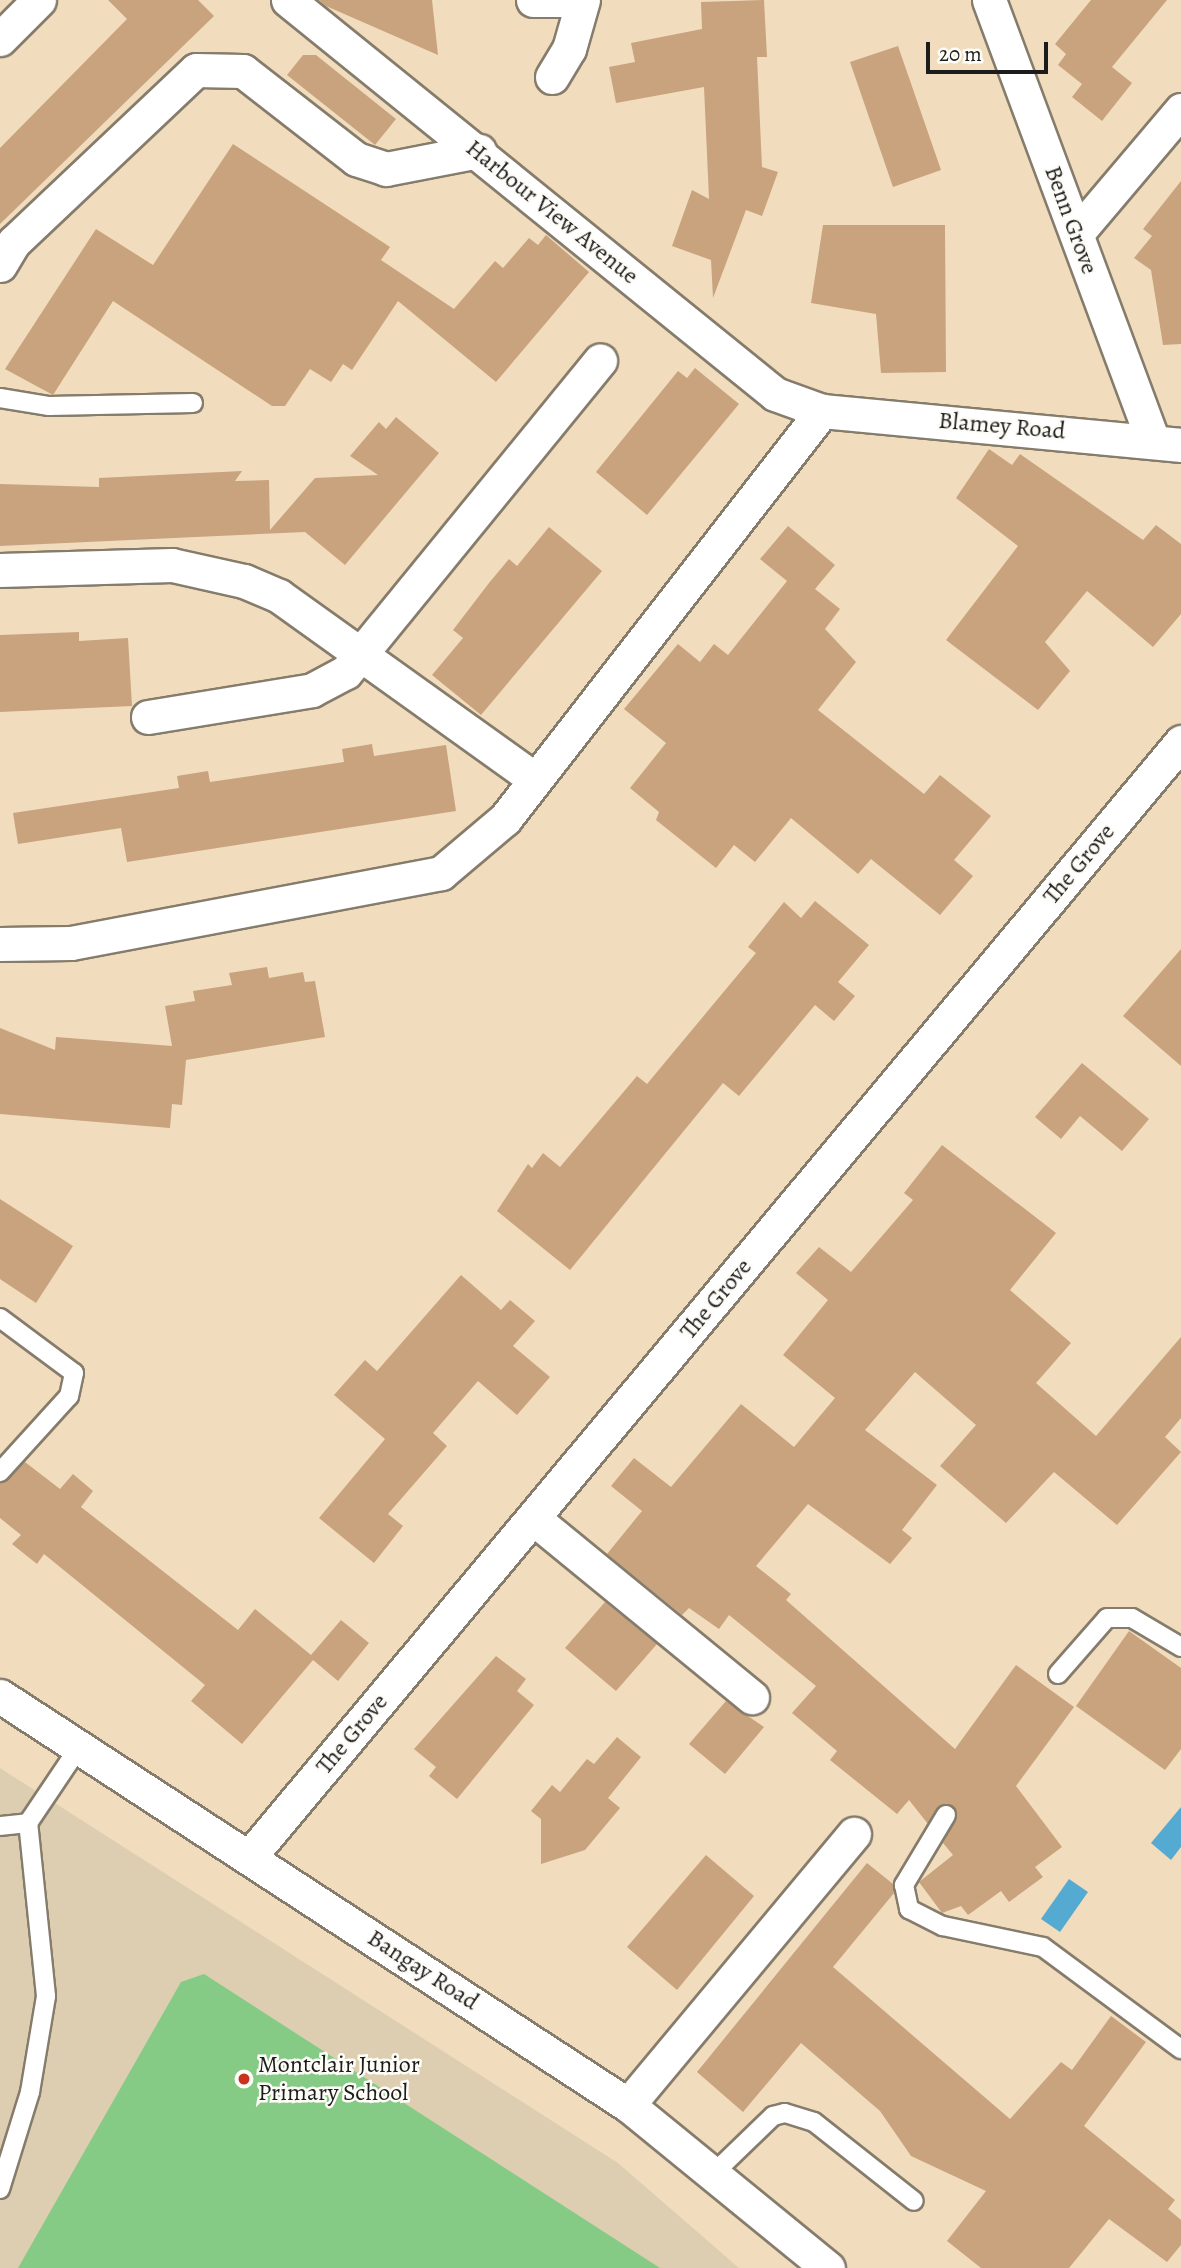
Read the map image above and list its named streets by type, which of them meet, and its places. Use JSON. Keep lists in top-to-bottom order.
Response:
{
  "streets": {
    "street": [
      "Harbour View Avenue",
      "Benn Grove",
      "Blamey Road",
      "The Grove",
      "Bangay Road"
    ]
  },
  "crossings": [
    ["Harbour View Avenue", "Blamey Road"],
    ["Benn Grove", "Blamey Road"],
    ["The Grove", "Bangay Road"]
  ],
  "places": ["Montclair Junior Primary School"],
  "scale_bar": "20 m"
}
